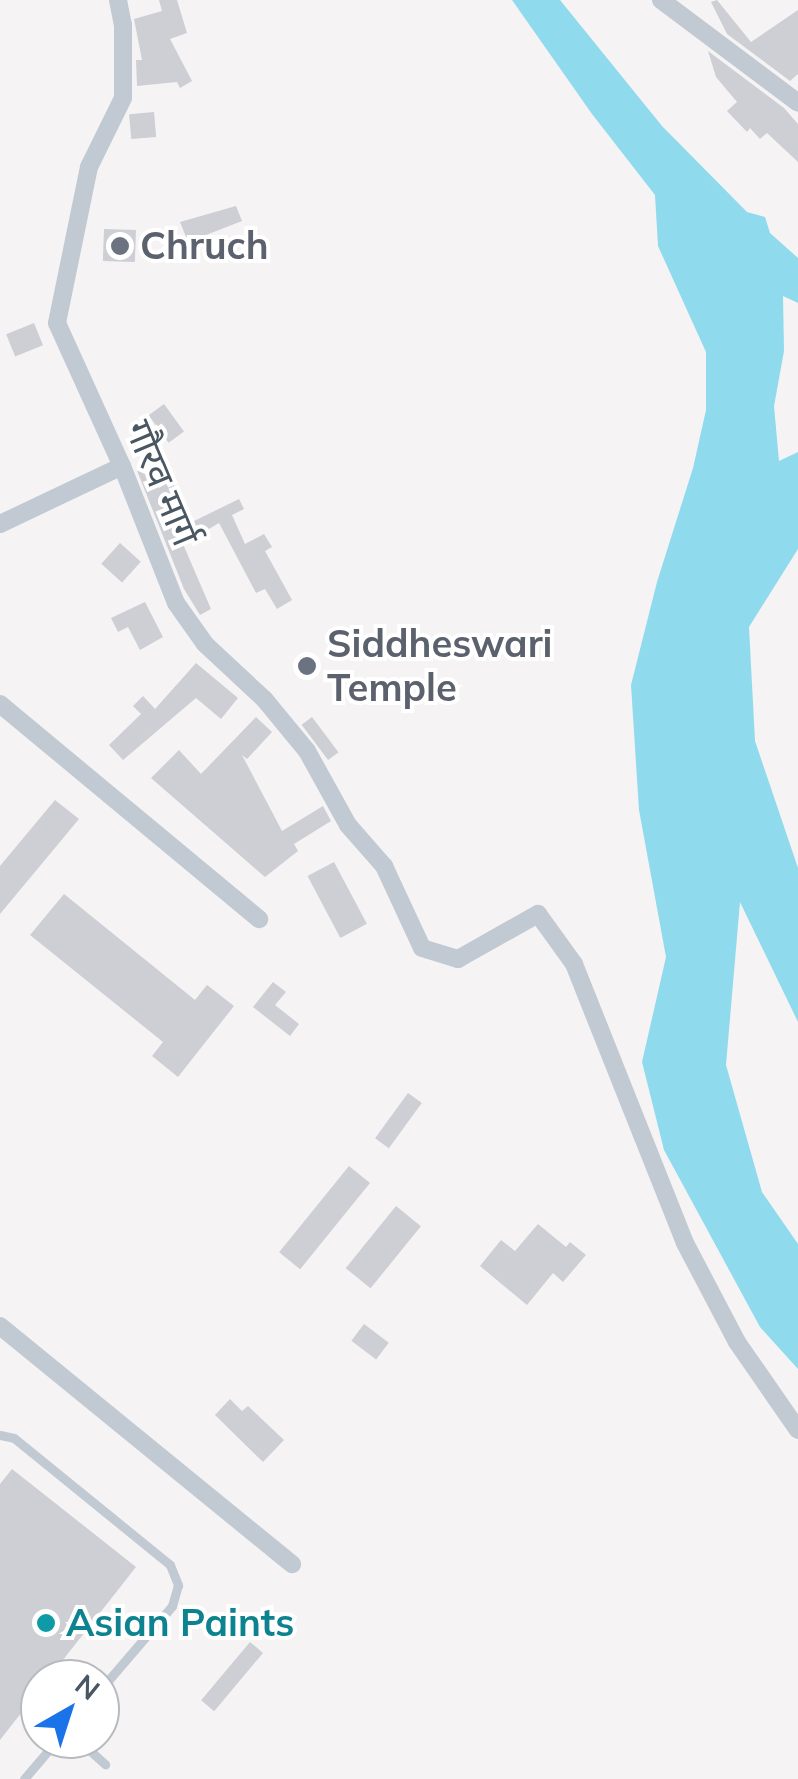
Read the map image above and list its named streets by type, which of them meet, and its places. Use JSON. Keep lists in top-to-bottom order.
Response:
{
  "streets": {
    "street": ["गौरव मार्ग"]
  },
  "places": ["Chruch", "Siddheswari Temple", "Asian Paints"],
  "north": "top right"
}
